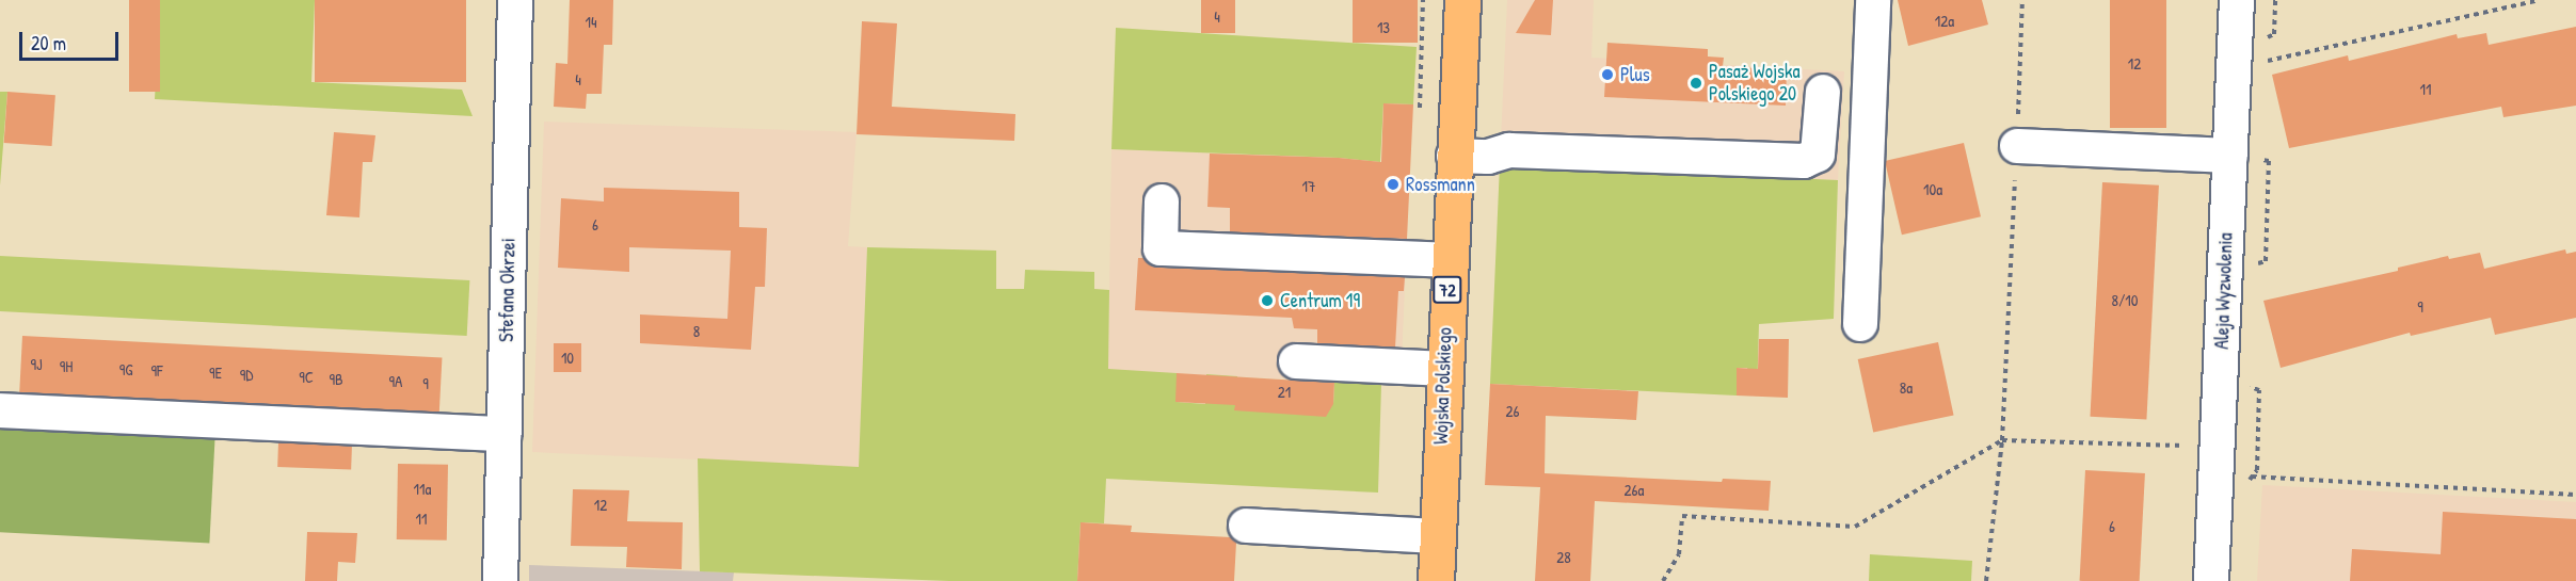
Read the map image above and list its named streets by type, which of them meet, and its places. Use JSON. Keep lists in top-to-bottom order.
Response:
{
  "streets": {
    "main road": ["72", "Wojska Polskiego"],
    "street": ["Stefana Okrzei", "Aleja Wyzwolenia"]
  },
  "places": [
    "Plus",
    "Pasaż Wojska Polskiego 20",
    "Rossmann",
    "Centrum 19"
  ],
  "house_numbers": [
    "4",
    "12a",
    "14",
    "13",
    "12",
    "4",
    "11",
    "17",
    "10a",
    "6",
    "8/10",
    "9",
    "8",
    "10",
    "9J",
    "9H",
    "9G",
    "9F",
    "9E",
    "9D",
    "9C",
    "9B",
    "9A",
    "9",
    "8a",
    "21",
    "26",
    "11a",
    "26a",
    "12",
    "11",
    "6",
    "28"
  ],
  "scale_bar": "20 m"
}
